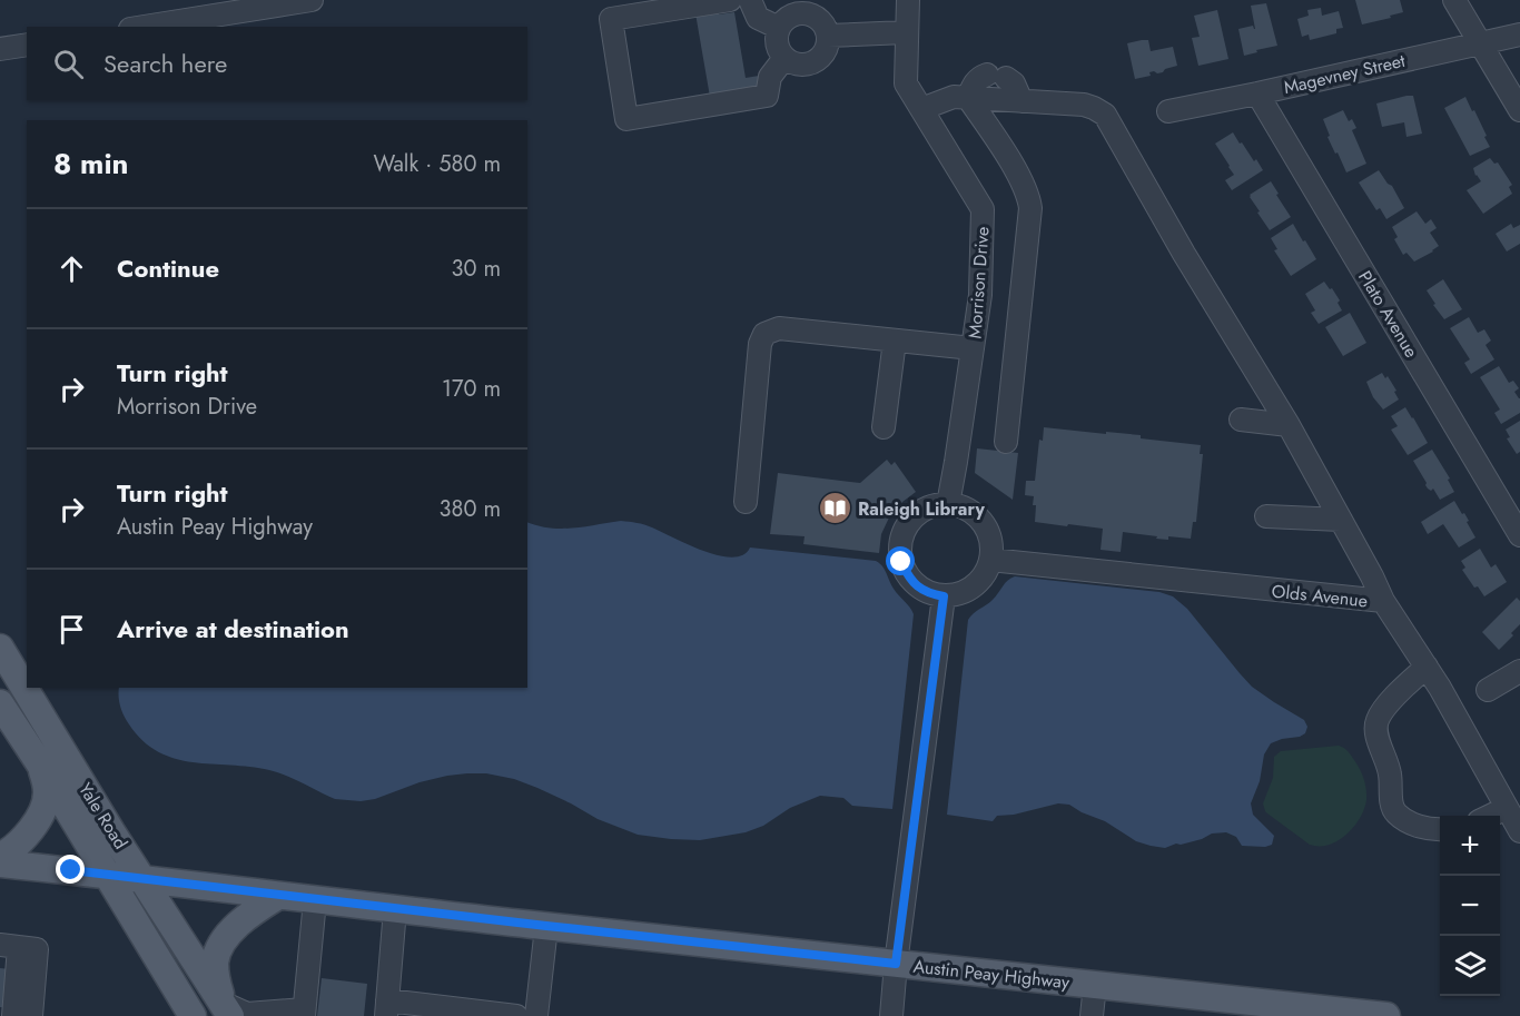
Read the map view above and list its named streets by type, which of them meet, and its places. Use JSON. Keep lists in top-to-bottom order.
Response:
{
  "streets": {
    "main road": ["Yale Road", "Austin Peay Highway"],
    "street": [
      "Magevney Street",
      "Morrison Drive",
      "Plato Avenue",
      "Olds Avenue"
    ]
  },
  "crossings": [
    ["Magevney Street", "Plato Avenue"],
    ["Morrison Drive", "Olds Avenue"],
    ["Yale Road", "Austin Peay Highway"]
  ],
  "places": {
    "library": ["Raleigh Library"]
  },
  "page": {
    "search": "Search here",
    "heading": ["8 min", "Walk · 580 m"],
    "list": [
      ["Continue", "30 m"],
      ["Turn right", "Morrison Drive", "170 m"],
      ["Turn right", "Austin Peay Highway", "380 m"],
      "Arrive at destination"
    ],
    "map_buttons": ["+", "−"]
  }
}
